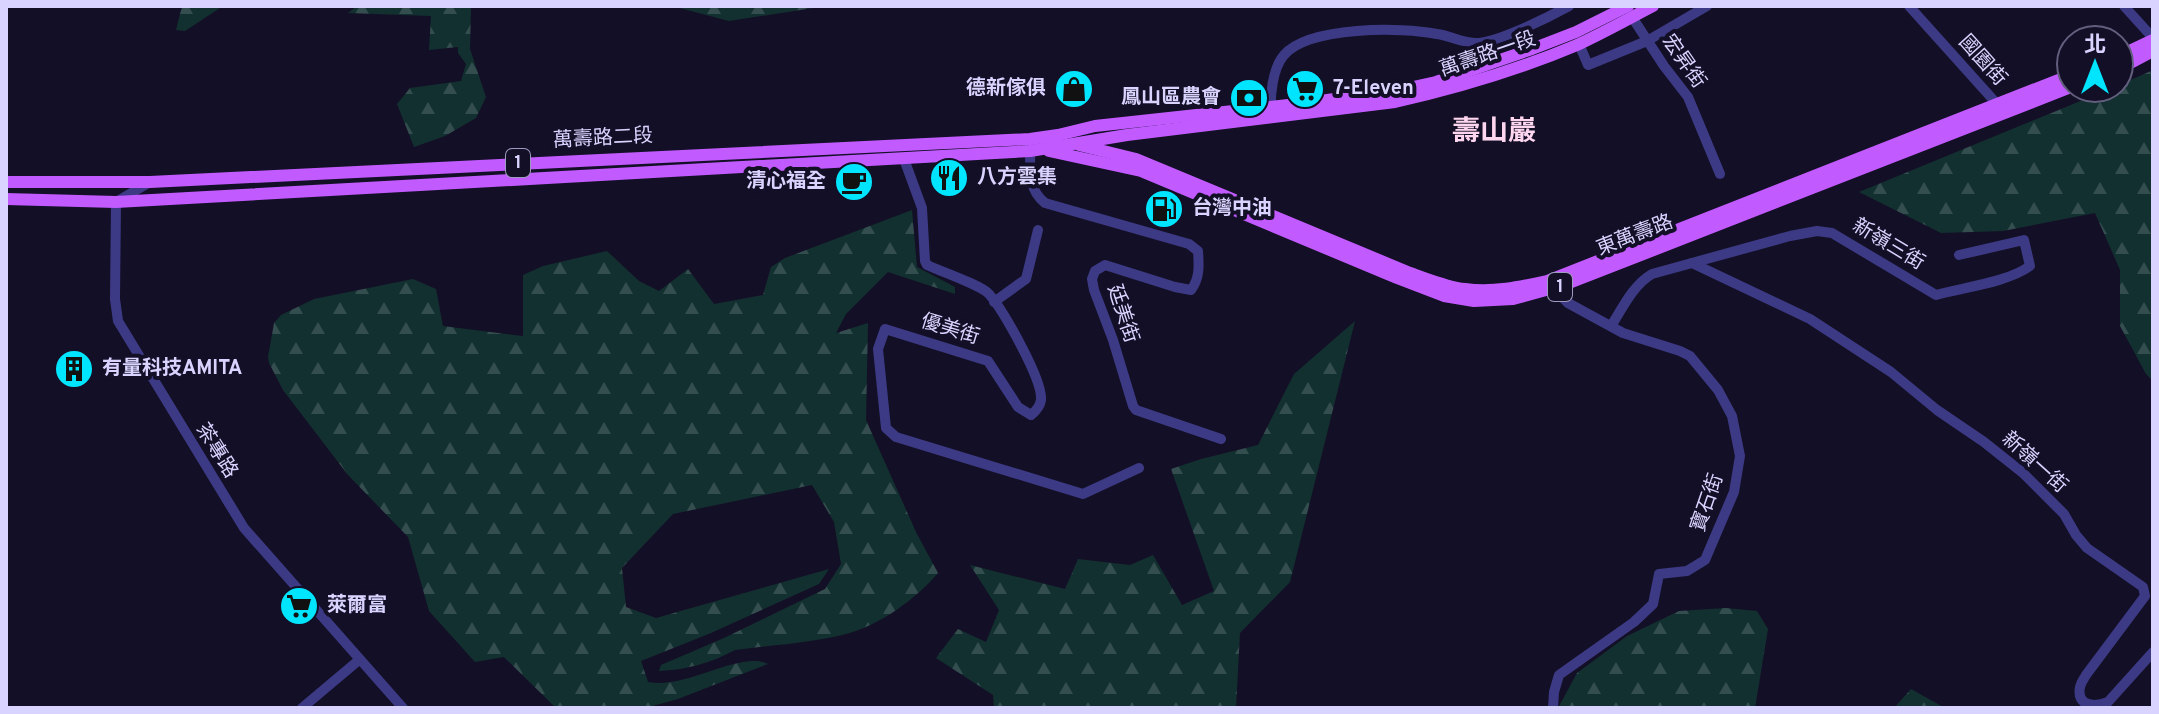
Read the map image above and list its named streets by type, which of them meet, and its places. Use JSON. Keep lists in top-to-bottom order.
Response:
{
  "streets": {
    "main road": [
      "萬壽路一段",
      "萬壽路二段",
      "1",
      "東萬壽路"
    ],
    "street": [
      "國園街",
      "宏昇街",
      "新嶺三街",
      "廷美街",
      "優美街",
      "茶專路",
      "新嶺一街",
      "寶石街"
    ]
  },
  "crossings": [
    ["萬壽路一段", "宏昇街"],
    ["萬壽路一段", "萬壽路二段"],
    ["萬壽路一段", "東萬壽路"],
    ["萬壽路一段", "廷美街"],
    ["國園街", "東萬壽路"],
    ["萬壽路二段", "東萬壽路"],
    ["萬壽路二段", "廷美街"],
    ["萬壽路二段", "優美街"],
    ["萬壽路二段", "茶專路"],
    ["東萬壽路", "廷美街"],
    ["東萬壽路", "寶石街"],
    ["新嶺三街", "新嶺一街"],
    ["新嶺三街", "寶石街"]
  ],
  "districts": ["壽山巖"],
  "places": {
    "shop": ["德新傢俱"],
    "supermarket": ["7-Eleven", "萊爾富"],
    "bank": ["鳳山區農會"],
    "restaurant": ["八方雲集"],
    "cafe": ["清心福全"],
    "fuel station": ["台灣中油"],
    "building": ["有量科技AMITA"]
  },
  "north": "top"
}
